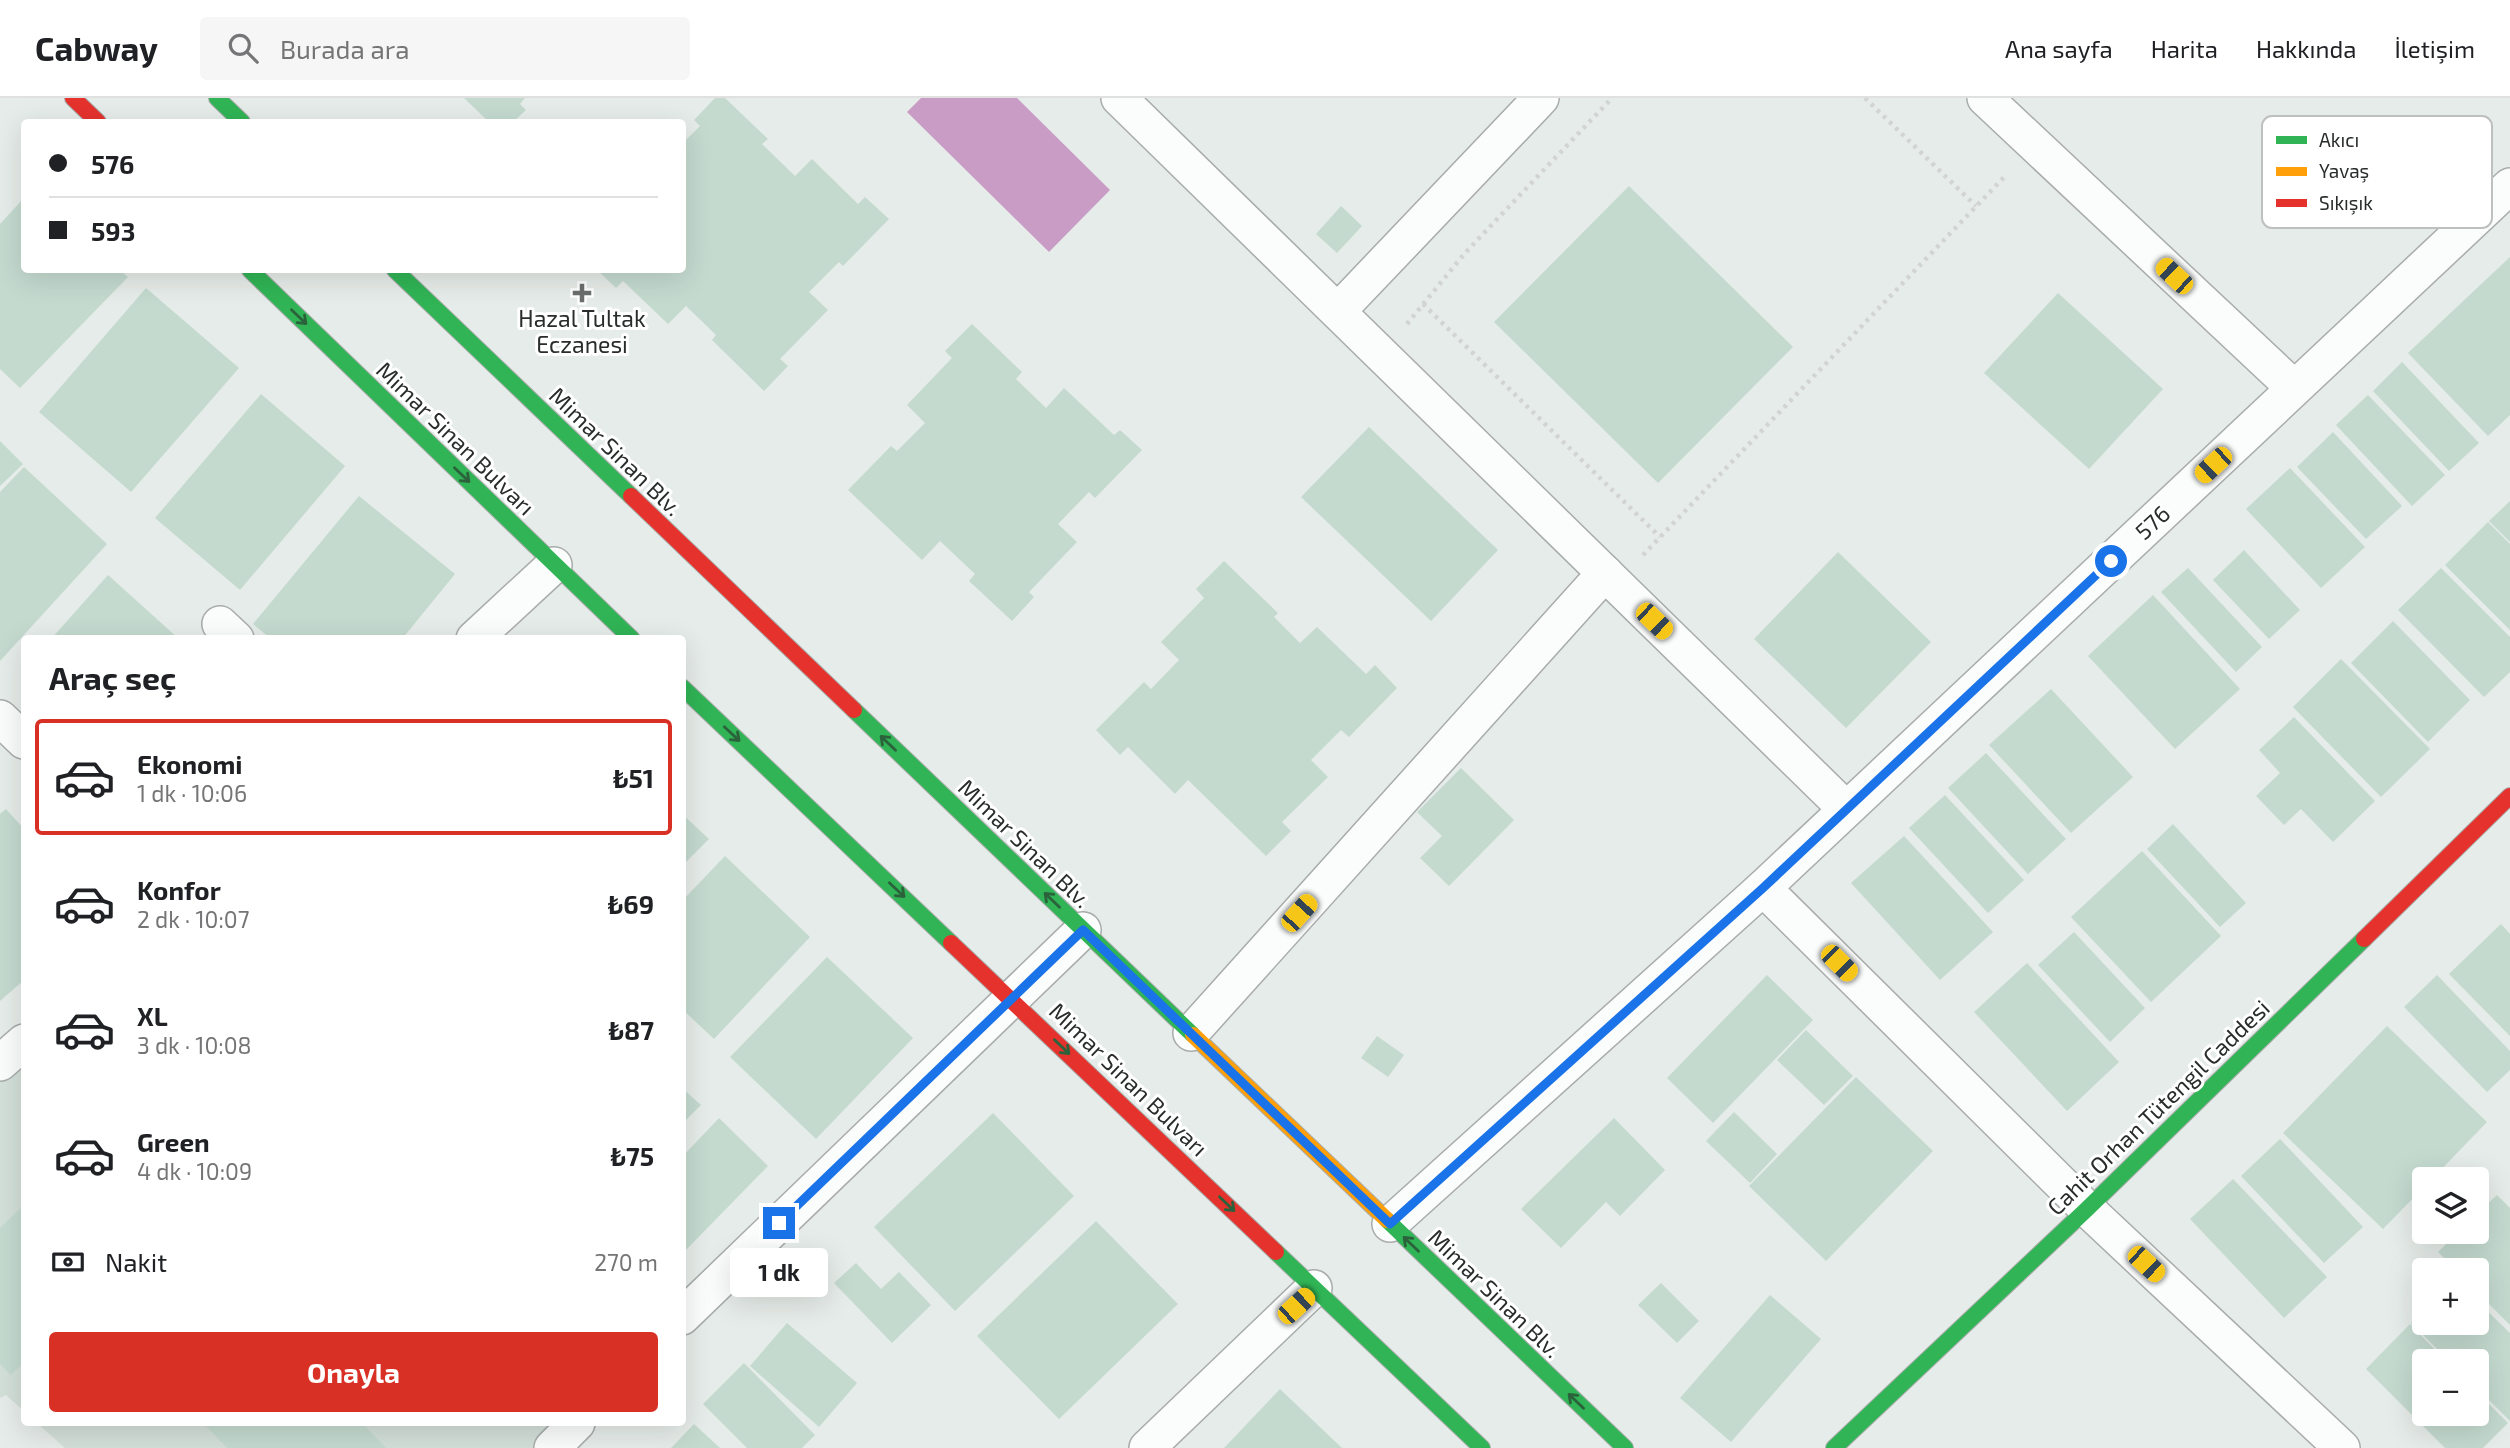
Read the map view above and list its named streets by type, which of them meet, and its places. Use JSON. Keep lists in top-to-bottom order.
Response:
{
  "streets": {
    "street": [
      "Mimar Sinan Bulvarı",
      "Mimar Sinan Blv.",
      "576",
      "Cahit Orhan Tütengil Caddesi"
    ]
  },
  "crossings": [
    ["Mimar Sinan Blv.", "576"]
  ],
  "one_way": ["Mimar Sinan Bulvarı", "Mimar Sinan Blv."],
  "places": {
    "health": ["Hazal Tultak Eczanesi"]
  },
  "legend": ["Akıcı", "Yavaş", "Sıkışık"],
  "page": {
    "header": "Cabway",
    "search": "Burada ara",
    "nav": [
      "Ana sayfa",
      "Harita",
      "Hakkında",
      "İletişim"
    ],
    "banner": ["576", "593"],
    "heading": "Araç seç",
    "list": [
      {
        "name": "Ekonomi",
        "note": "1 dk · 10:06",
        "value": "₺51"
      },
      {
        "name": "Konfor",
        "note": "2 dk · 10:07",
        "value": "₺69"
      },
      {
        "name": "XL",
        "note": "3 dk · 10:08",
        "value": "₺87"
      },
      {
        "name": "Green",
        "note": "4 dk · 10:09",
        "value": "₺75"
      }
    ],
    "map_buttons": ["+", "−"],
    "pay": ["Nakit", "270 m"],
    "bubble": "1 dk",
    "buttons": "Onayla"
  }
}
